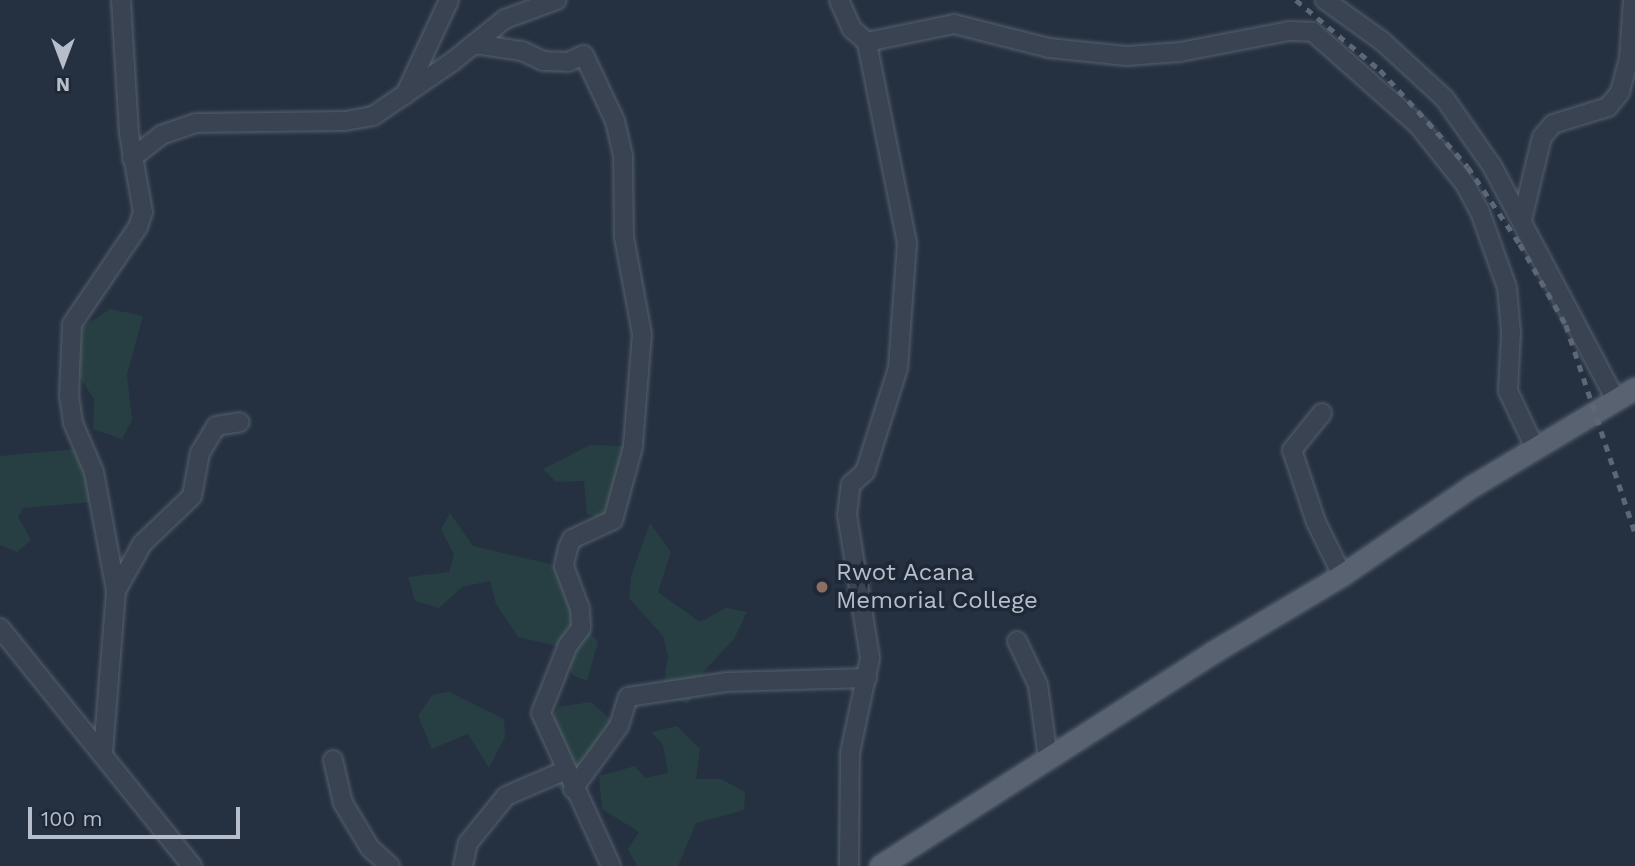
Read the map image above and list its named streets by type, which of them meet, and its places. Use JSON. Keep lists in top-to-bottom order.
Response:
{
  "places": ["Rwot Acana Memorial College"],
  "scale_bar": "100 m",
  "north": "bottom"
}
